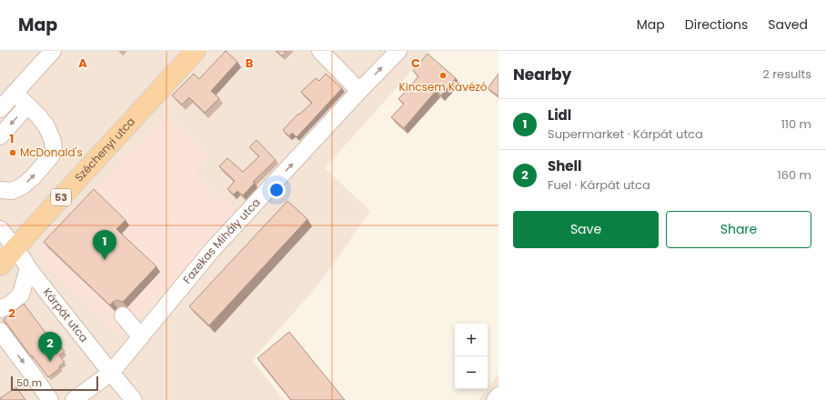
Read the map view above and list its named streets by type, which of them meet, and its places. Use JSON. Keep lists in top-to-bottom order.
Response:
{
  "streets": {
    "main road": ["Széchenyi utca", "53"],
    "street": ["Fazekas Mihály utca", "Kárpát utca"]
  },
  "crossings": [
    ["Széchenyi utca", "Kárpát utca"],
    ["Fazekas Mihály utca", "Kárpát utca"]
  ],
  "one_way": ["Fazekas Mihály utca"],
  "places": ["Kincsem Kávézó", "McDonald's"],
  "scale_bar": "50 m",
  "page": {
    "header": "Map",
    "nav": ["Map", "Directions", "Saved"],
    "heading": ["Nearby", "2 results"],
    "list": [
      {
        "mark": "1",
        "name": "Lidl",
        "note": "Supermarket · Kárpát utca",
        "value": "110 m"
      },
      {
        "mark": "2",
        "name": "Shell",
        "note": "Fuel · Kárpát utca",
        "value": "160 m"
      }
    ],
    "buttons": ["Save", "Share"],
    "pins": ["1", "2"],
    "map_buttons": ["+", "−"],
    "scale": "50 m"
  },
  "grid": {
    "columns": ["A", "B", "C"],
    "rows": ["1", "2"]
  }
}
